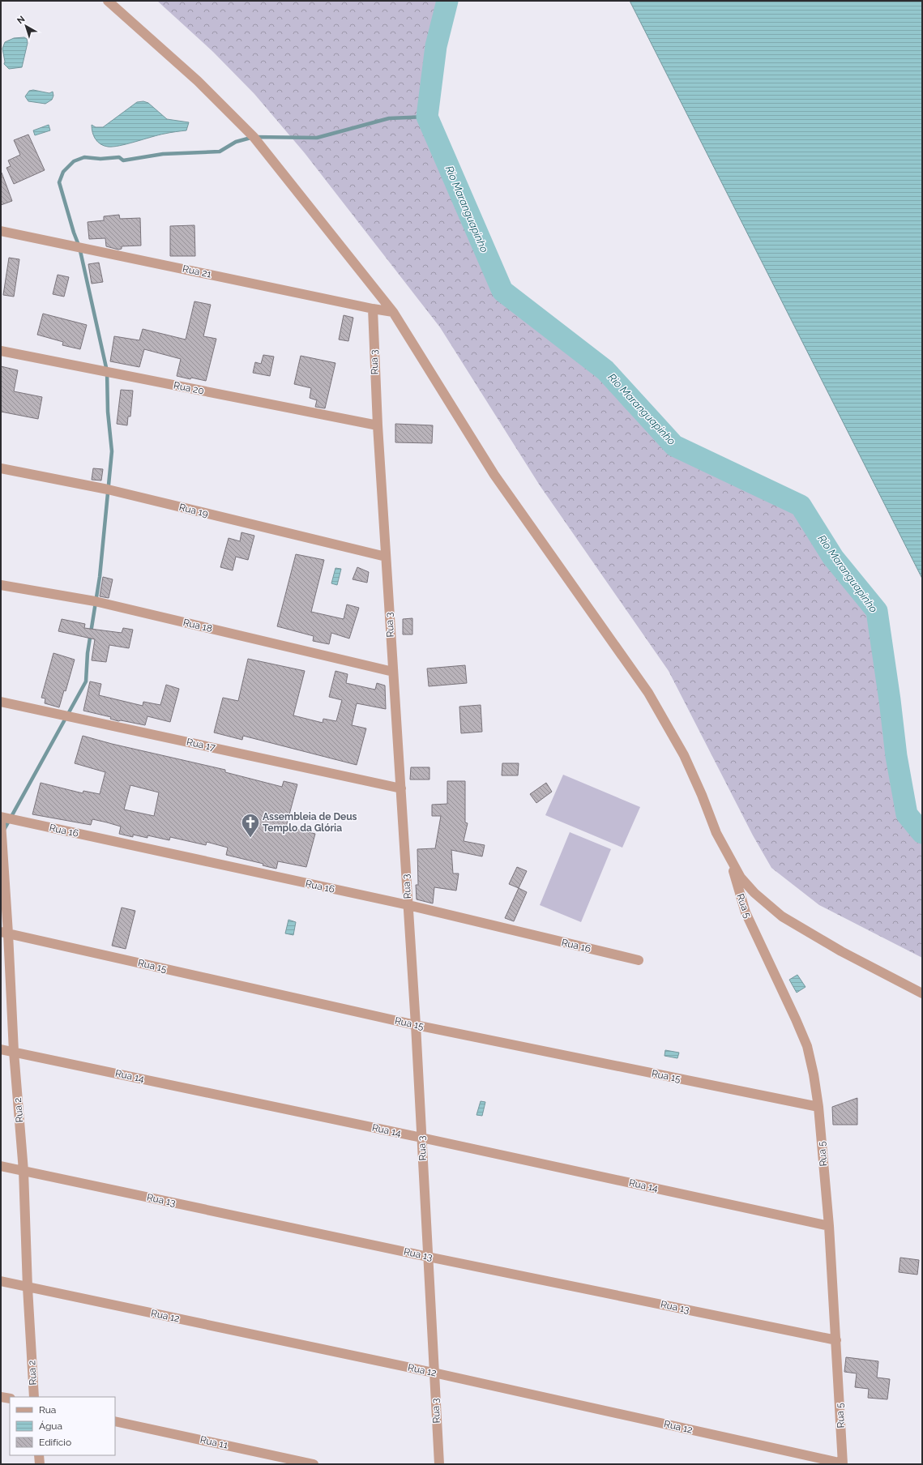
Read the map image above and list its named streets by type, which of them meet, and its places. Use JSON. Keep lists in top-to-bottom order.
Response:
{
  "streets": {
    "street": [
      "Rua 21",
      "Rua 3",
      "Rua 20",
      "Rua 19",
      "Rua 18",
      "Rua 17",
      "Rua 16",
      "Rua 5",
      "Rua 15",
      "Rua 14",
      "Rua 2",
      "Rua 13",
      "Rua 12",
      "Rua 11"
    ]
  },
  "crossings": [
    ["Rua 21", "Rua 3"],
    ["Rua 3", "Rua 20"],
    ["Rua 3", "Rua 19"],
    ["Rua 3", "Rua 18"],
    ["Rua 3", "Rua 17"],
    ["Rua 3", "Rua 16"],
    ["Rua 3", "Rua 15"],
    ["Rua 3", "Rua 14"],
    ["Rua 3", "Rua 13"],
    ["Rua 3", "Rua 12"],
    ["Rua 5", "Rua 15"],
    ["Rua 5", "Rua 14"],
    ["Rua 5", "Rua 13"],
    ["Rua 5", "Rua 12"],
    ["Rua 15", "Rua 2"],
    ["Rua 14", "Rua 2"],
    ["Rua 2", "Rua 13"],
    ["Rua 2", "Rua 12"]
  ],
  "water": ["Rio Maranguapinho"],
  "places": {
    "church": ["Assembleia de Deus Templo da Glória"]
  },
  "legend": ["Rua", "Água", "Edifício"],
  "north": "top left"
}
